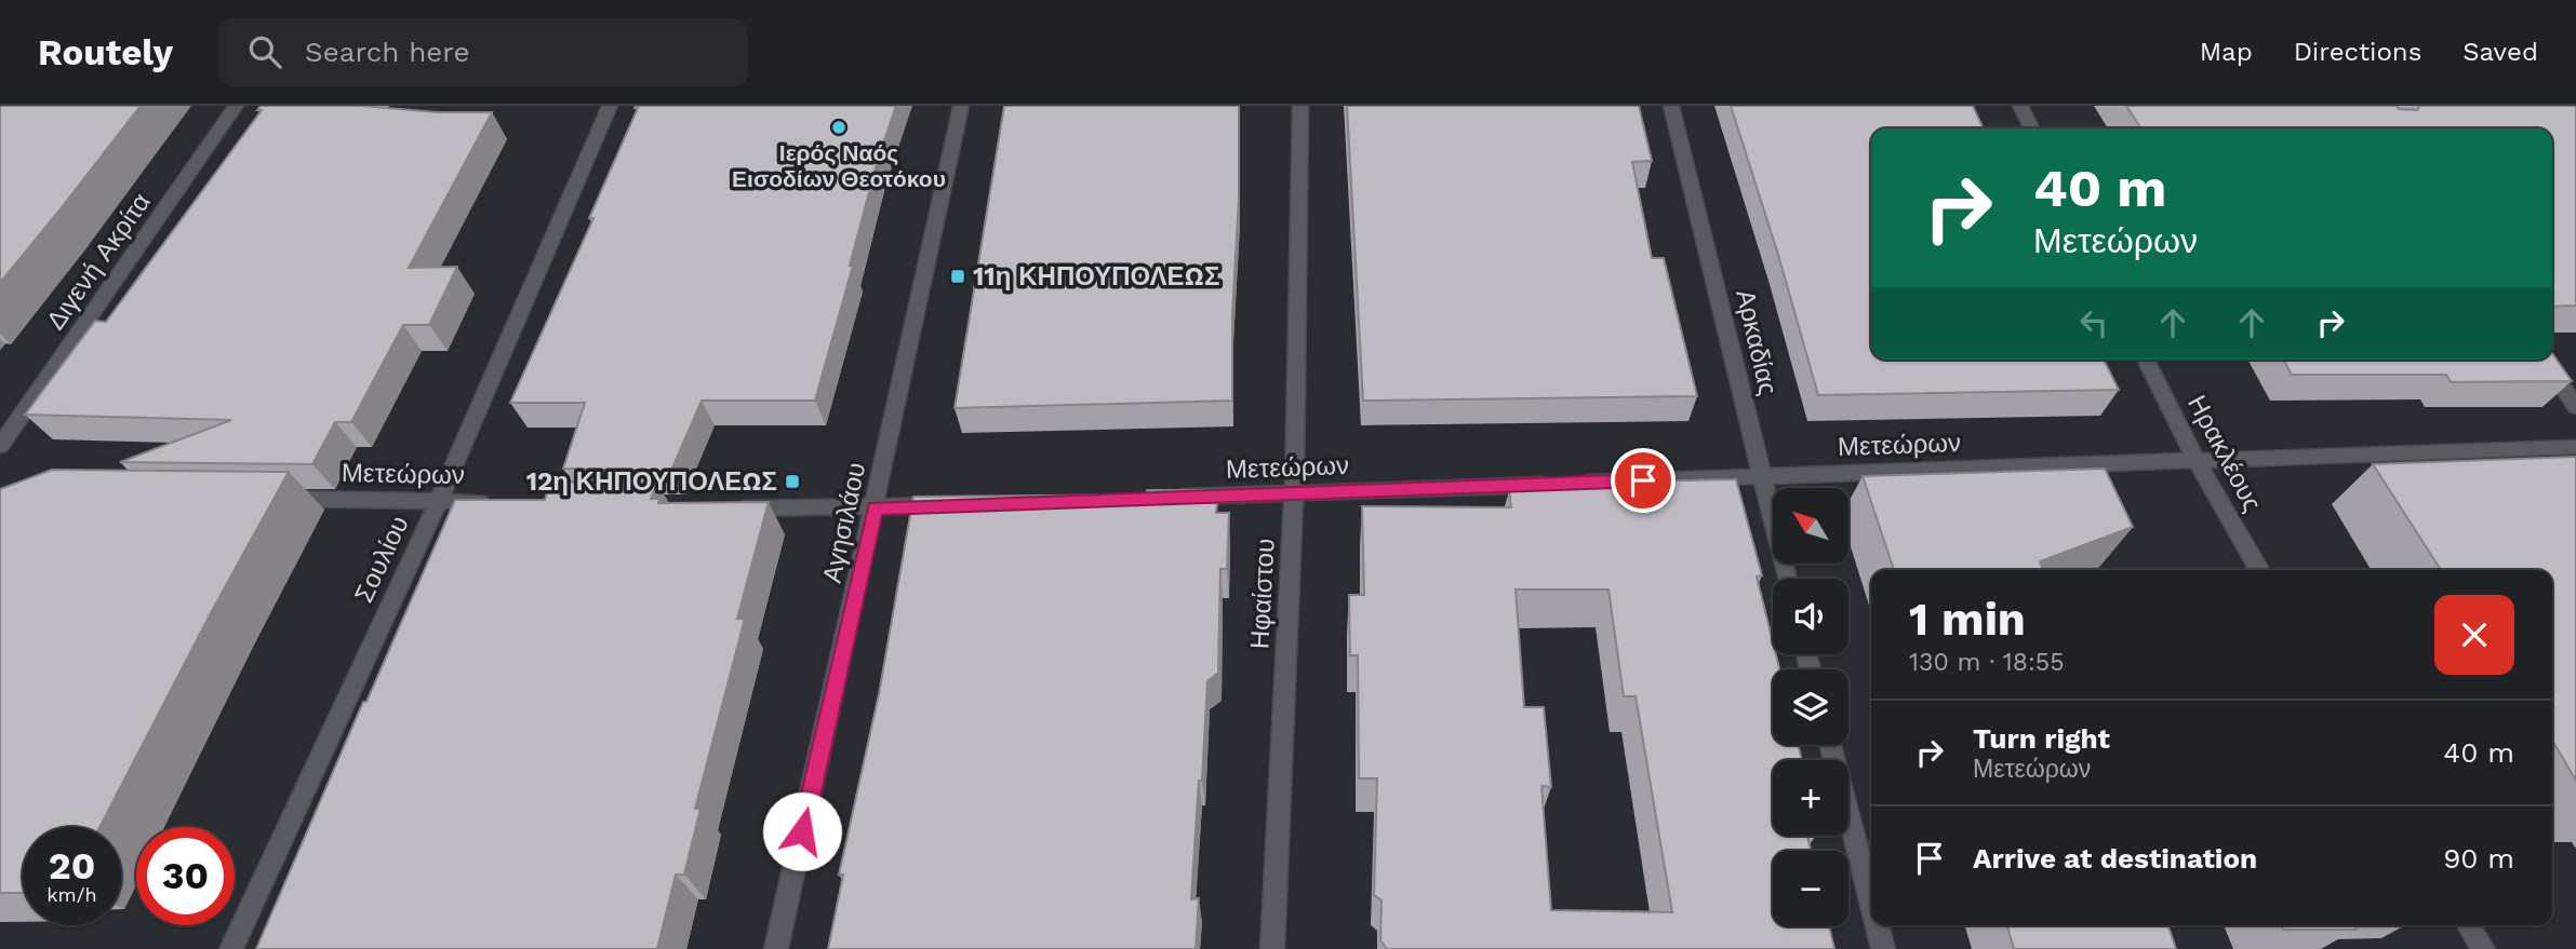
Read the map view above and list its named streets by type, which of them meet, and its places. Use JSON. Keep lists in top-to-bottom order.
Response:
{
  "streets": {
    "street": [
      "Διγενή Ακρίτα",
      "Αρκαδίας",
      "Μετεώρων",
      "Ηρακλέους",
      "Αγησιλάου",
      "Σουλίου",
      "Ηφαίστου"
    ]
  },
  "crossings": [
    ["Αρκαδίας", "Μετεώρων"],
    ["Μετεώρων", "Ηρακλέους"],
    ["Μετεώρων", "Σουλίου"],
    ["Μετεώρων", "Ηφαίστου"]
  ],
  "places": {
    "other": ["Ιερός Ναός Εισοδίων Θεοτόκου"],
    "transit": ["11η ΚΗΠΟΥΠΟΛΕΩΣ", "12η ΚΗΠΟΥΠΟΛΕΩΣ"]
  },
  "north": "top left",
  "page": {
    "header": "Routely",
    "search": "Search here",
    "nav": ["Map", "Directions", "Saved"],
    "turn": ["40 m", "Μετεώρων"],
    "map_buttons": ["+", "−"],
    "heading": ["1 min", "130 m · 18:55"],
    "list": [
      {
        "name": "Turn right",
        "note": "Μετεώρων",
        "value": "40 m"
      },
      {
        "name": "Arrive at destination",
        "value": "90 m"
      }
    ],
    "speed": "20 km/h",
    "limit": "30"
  }
}
